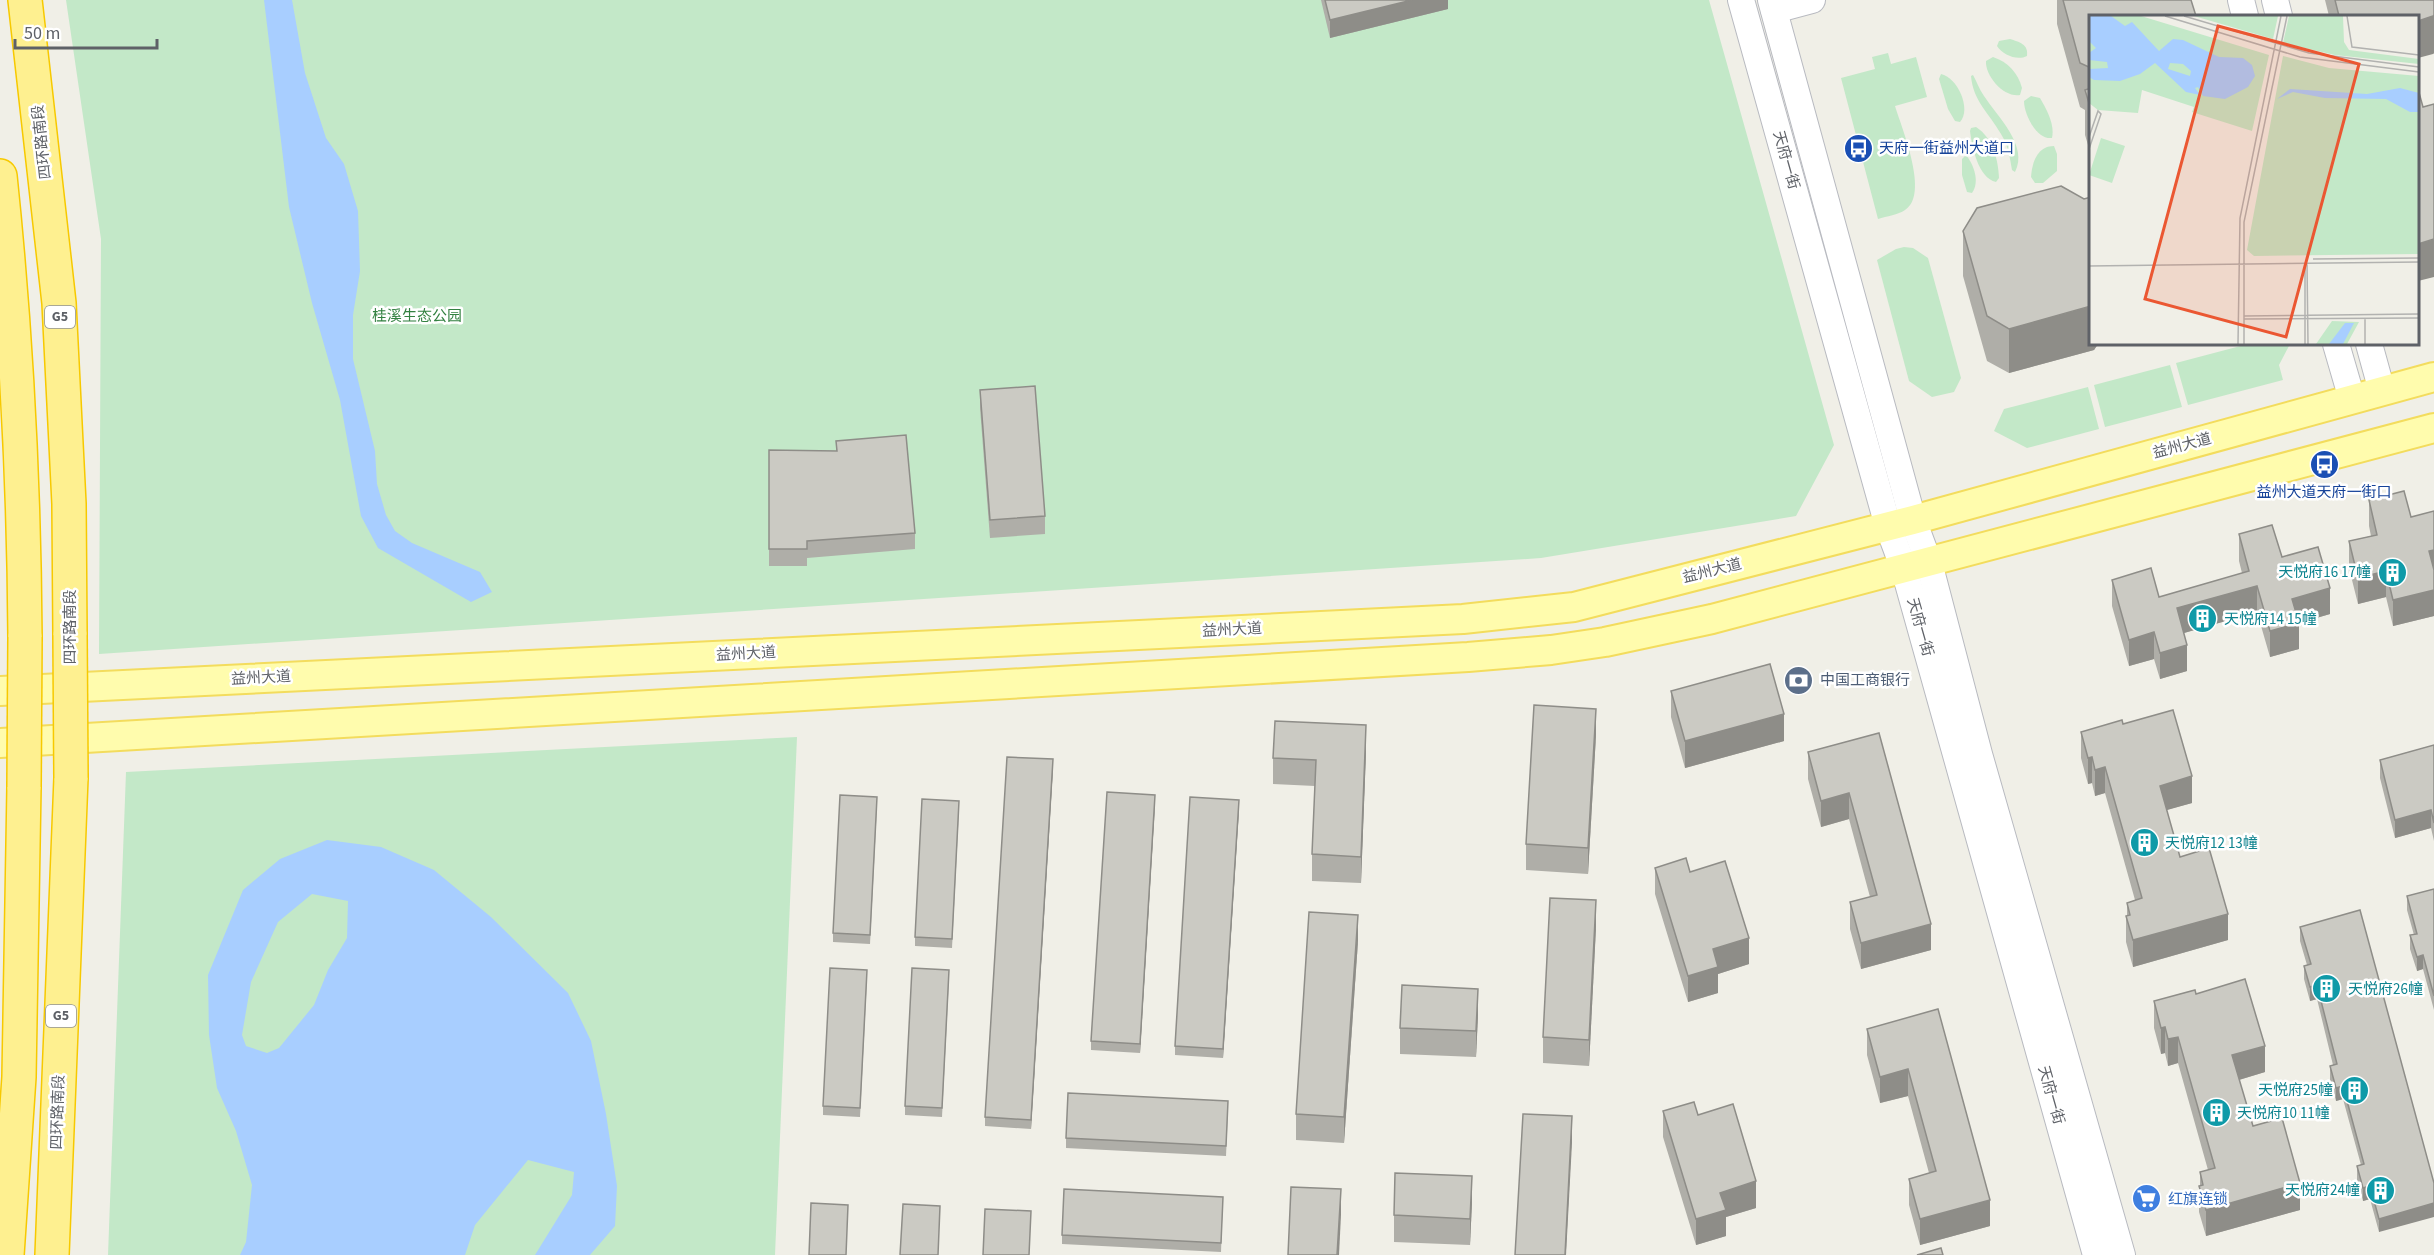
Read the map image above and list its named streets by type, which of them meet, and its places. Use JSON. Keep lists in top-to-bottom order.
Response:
{
  "streets": {
    "highway": ["四环路南段", "G5"],
    "main road": ["天府一街", "益州大道"]
  },
  "crossings": [
    ["天府一街", "益州大道"]
  ],
  "parks": ["桂溪生态公园"],
  "places": {
    "bus stop": ["天府一街益州大道口", "益州大道天府一街口"],
    "building": [
      "天悦府16 17幢",
      "天悦府14 15幢",
      "天悦府12 13幢",
      "天悦府26幢",
      "天悦府25幢",
      "天悦府10 11幢",
      "天悦府24幢"
    ],
    "bank": ["中国工商银行"],
    "supermarket": ["红旗连锁"]
  },
  "scale_bar": "50 m"
}
